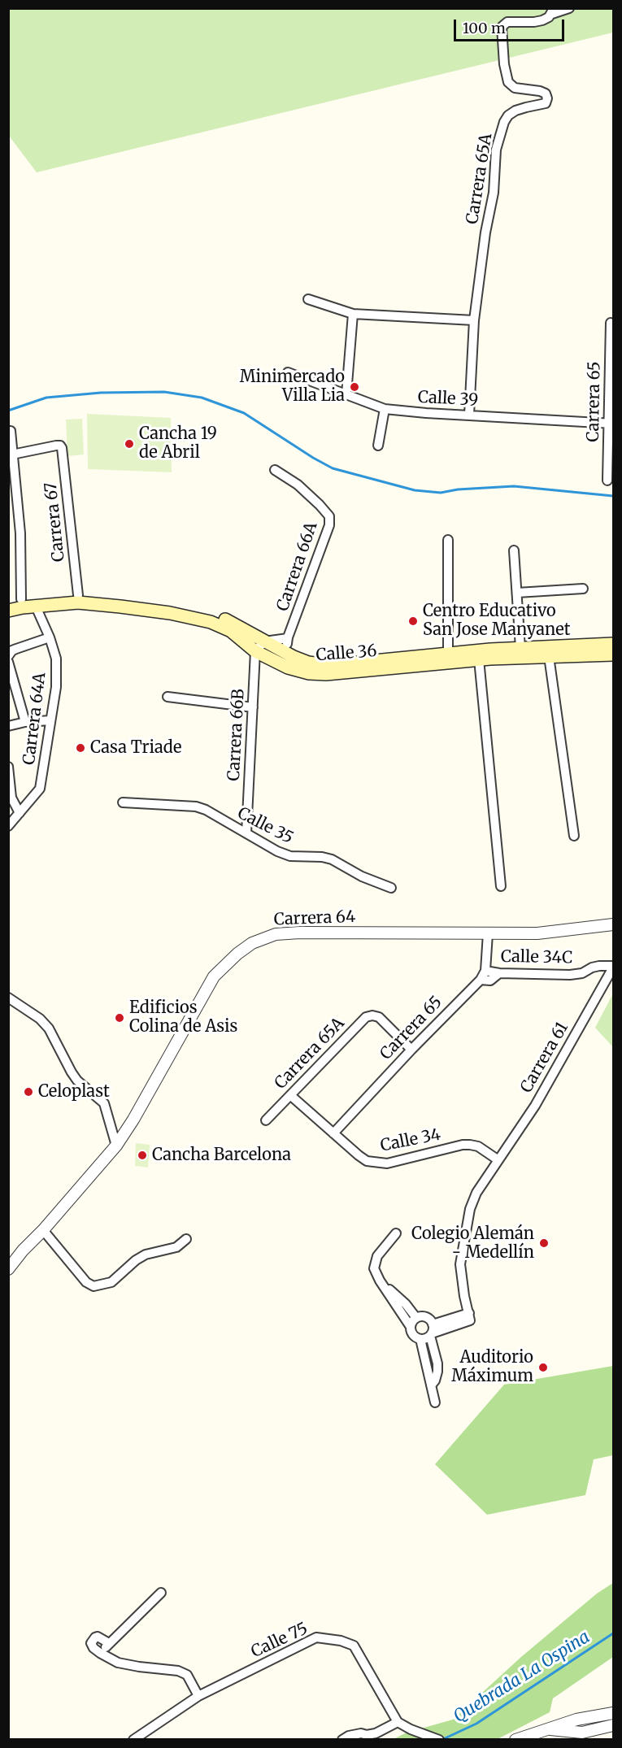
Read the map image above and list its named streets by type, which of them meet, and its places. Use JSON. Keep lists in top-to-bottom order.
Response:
{
  "streets": {
    "main road": ["Calle 36"],
    "street": [
      "Carrera 65A",
      "Calle 39",
      "Carrera 65",
      "Carrera 67",
      "Carrera 66A",
      "Carrera 64A",
      "Carrera 66B",
      "Calle 35",
      "Carrera 64",
      "Calle 34C",
      "Carrera 61",
      "Calle 34",
      "Calle 75"
    ]
  },
  "crossings": [
    ["Carrera 65A", "Calle 39"],
    ["Carrera 65A", "Carrera 65"],
    ["Carrera 65A", "Calle 34"],
    ["Calle 39", "Carrera 65"],
    ["Carrera 65", "Carrera 64"],
    ["Carrera 65", "Calle 34C"],
    ["Carrera 65", "Calle 34"],
    ["Carrera 67", "Calle 36"],
    ["Carrera 66A", "Calle 36"],
    ["Calle 36", "Carrera 64A"],
    ["Calle 36", "Carrera 66B"],
    ["Carrera 66B", "Calle 35"],
    ["Calle 34C", "Carrera 61"],
    ["Carrera 61", "Calle 34"]
  ],
  "water": ["Quebrada La Ospina"],
  "places": [
    "Minimercado Villa Lia",
    "Cancha 19 de Abril",
    "Centro Educativo San Jose Manyanet",
    "Casa Triade",
    "Edificios Colina de Asis",
    "Celoplast",
    "Cancha Barcelona",
    "Colegio Alemán - Medellín",
    "Auditorio Máximum"
  ],
  "scale_bar": "100 m"
}
